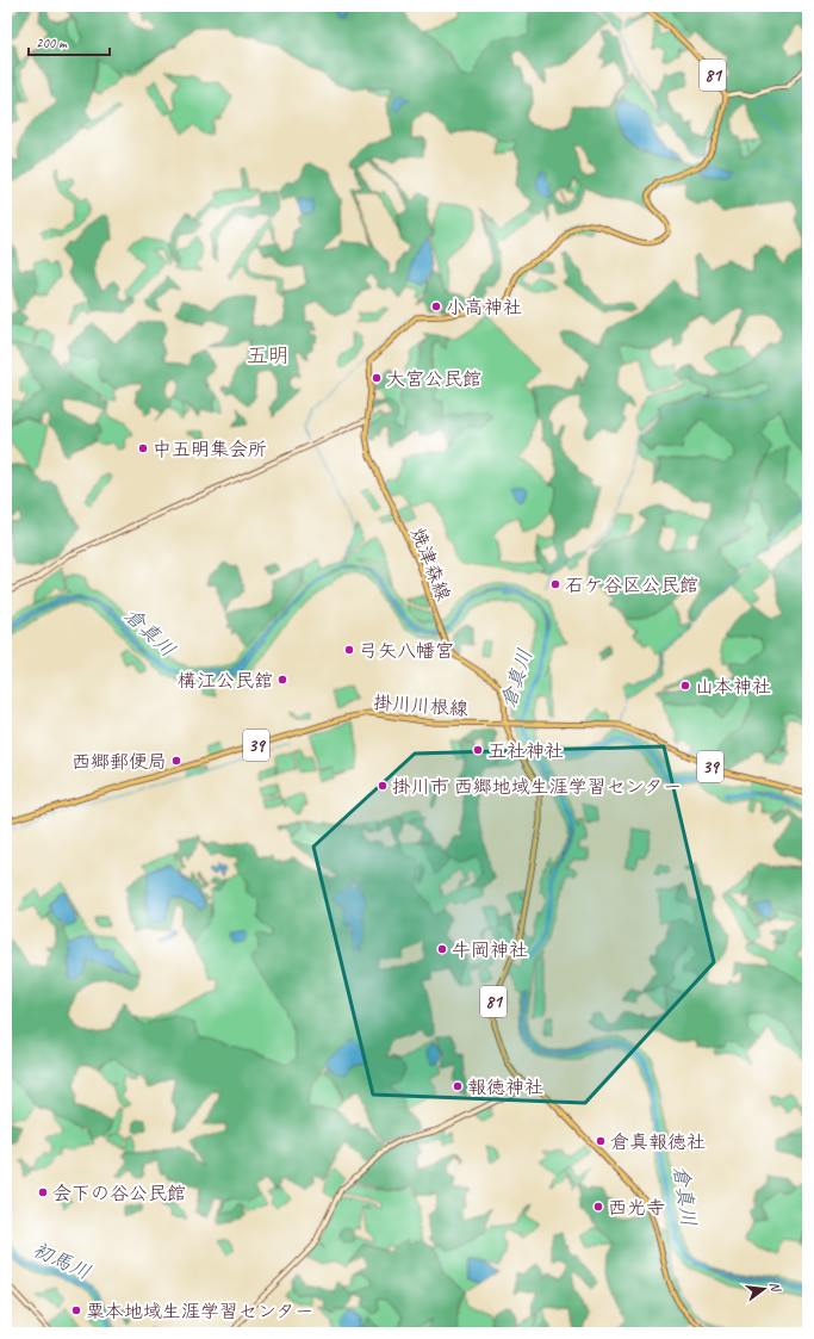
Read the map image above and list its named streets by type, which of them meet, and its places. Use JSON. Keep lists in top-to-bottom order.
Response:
{
  "streets": {
    "main road": [
      "81",
      "焼津森線",
      "掛川川根線",
      "39"
    ]
  },
  "crossings": [
    ["81", "焼津森線"],
    ["焼津森線", "掛川川根線"]
  ],
  "districts": ["五明"],
  "water": ["倉真川", "初馬川"],
  "places": [
    "小高神社",
    "大宮公民館",
    "中五明集会所",
    "石ケ谷区公民館",
    "弓矢八幡宮",
    "構江公民舘",
    "山本神社",
    "五社神社",
    "西郷郵便局",
    "掛川市 西郷地域生涯学習センター",
    "牛岡神社",
    "報徳神社",
    "倉真報徳社",
    "会下の谷公民館",
    "西光寺",
    "粟本地域生涯学習センター"
  ],
  "scale_bar": "200 m",
  "north": "right"
}
